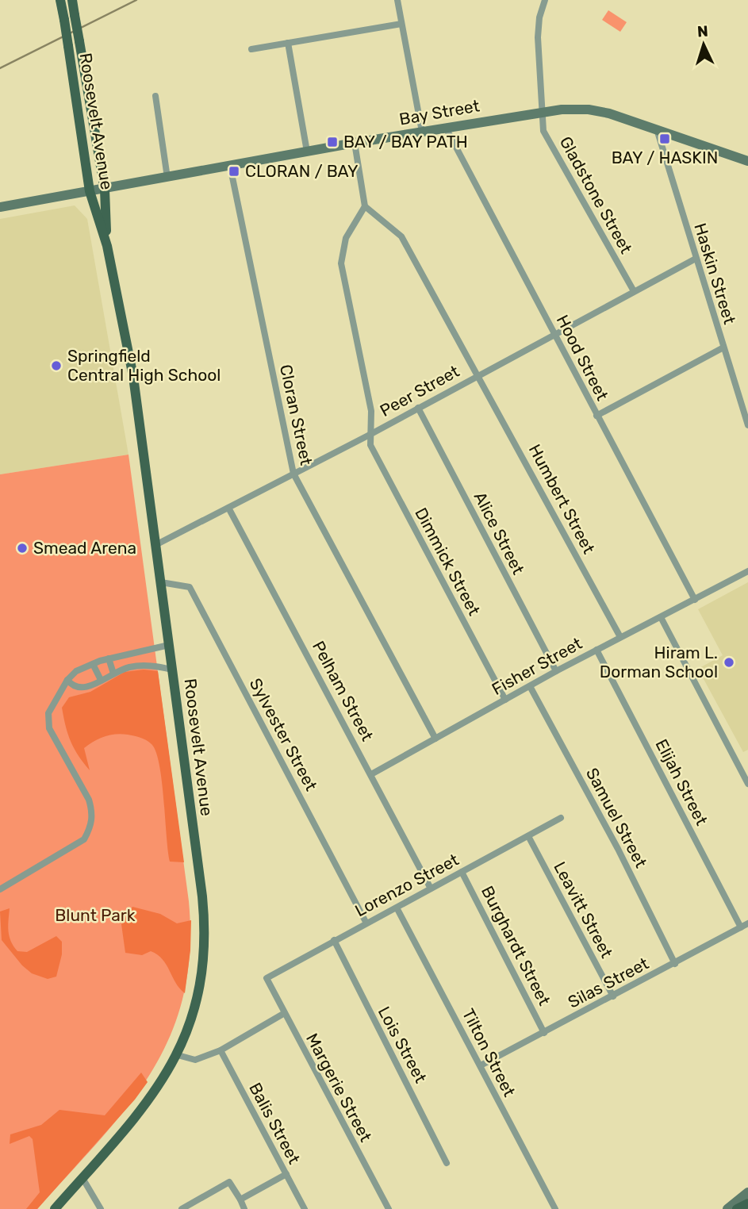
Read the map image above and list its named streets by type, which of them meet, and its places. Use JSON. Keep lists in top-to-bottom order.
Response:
{
  "streets": {
    "main road": ["Bay Street", "Roosevelt Avenue"],
    "street": [
      "Gladstone Street",
      "Haskin Street",
      "Hood Street",
      "Peer Street",
      "Cloran Street",
      "Humbert Street",
      "Alice Street",
      "Dimmick Street",
      "Fisher Street",
      "Pelham Street",
      "Sylvester Street",
      "Elijah Street",
      "Samuel Street",
      "Lorenzo Street",
      "Leavitt Street",
      "Burghardt Street",
      "Silas Street",
      "Lois Street",
      "Tilton Street",
      "Margerie Street",
      "Balis Street"
    ]
  },
  "crossings": [
    ["Bay Street", "Roosevelt Avenue"],
    ["Bay Street", "Gladstone Street"],
    ["Bay Street", "Haskin Street"],
    ["Bay Street", "Hood Street"],
    ["Bay Street", "Cloran Street"],
    ["Roosevelt Avenue", "Peer Street"],
    ["Roosevelt Avenue", "Sylvester Street"],
    ["Gladstone Street", "Peer Street"],
    ["Haskin Street", "Peer Street"],
    ["Hood Street", "Peer Street"],
    ["Hood Street", "Fisher Street"],
    ["Peer Street", "Cloran Street"],
    ["Peer Street", "Humbert Street"],
    ["Peer Street", "Alice Street"],
    ["Peer Street", "Dimmick Street"],
    ["Peer Street", "Pelham Street"],
    ["Cloran Street", "Fisher Street"],
    ["Humbert Street", "Dimmick Street"],
    ["Humbert Street", "Fisher Street"],
    ["Alice Street", "Fisher Street"],
    ["Dimmick Street", "Fisher Street"],
    ["Fisher Street", "Pelham Street"],
    ["Fisher Street", "Elijah Street"],
    ["Fisher Street", "Samuel Street"],
    ["Pelham Street", "Lorenzo Street"],
    ["Sylvester Street", "Lorenzo Street"],
    ["Elijah Street", "Silas Street"],
    ["Samuel Street", "Silas Street"],
    ["Lorenzo Street", "Leavitt Street"],
    ["Lorenzo Street", "Burghardt Street"],
    ["Lorenzo Street", "Lois Street"],
    ["Lorenzo Street", "Tilton Street"],
    ["Lorenzo Street", "Margerie Street"],
    ["Leavitt Street", "Silas Street"],
    ["Burghardt Street", "Silas Street"],
    ["Silas Street", "Tilton Street"]
  ],
  "parks": ["Blunt Park"],
  "places": {
    "transit": ["BAY / HASKIN", "BAY / BAY PATH", "CLORAN / BAY"],
    "other": ["Springfield Central High School", "Smead Arena", "Hiram L. Dorman School"]
  },
  "north": "top"
}
